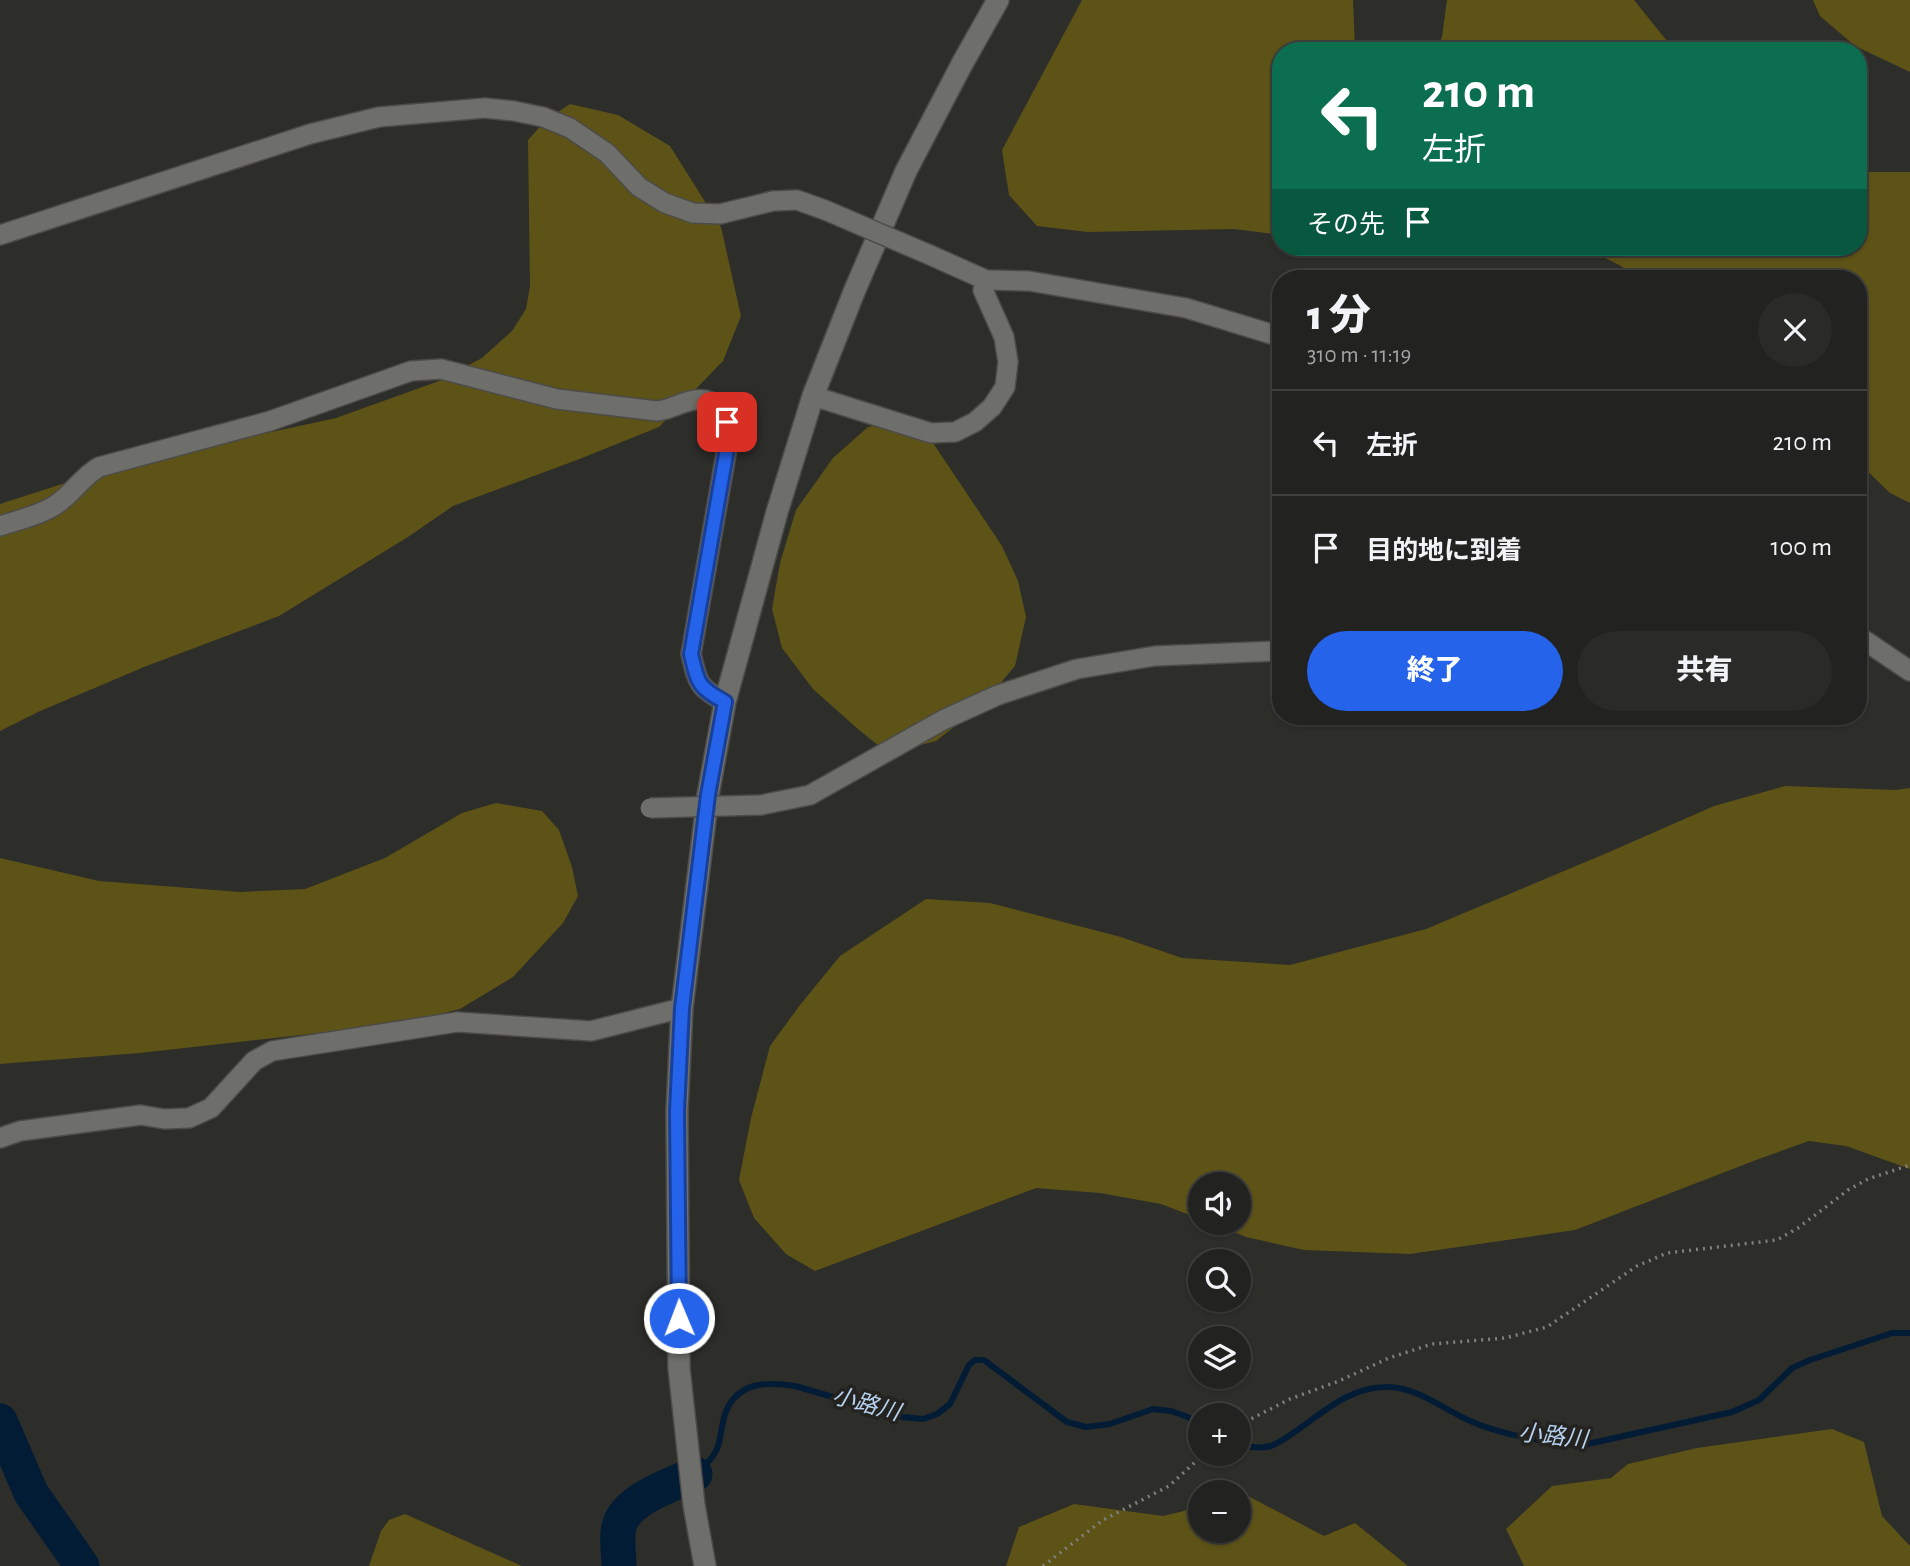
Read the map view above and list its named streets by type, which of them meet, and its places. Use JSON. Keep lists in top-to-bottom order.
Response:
{
  "water": ["小路川"],
  "page": {
    "turn": ["210 m", "左折"],
    "then": "その先",
    "heading": ["1 分", "310 m · 11:19"],
    "list": [
      {
        "name": "左折",
        "value": "210 m"
      },
      {
        "name": "目的地に到着",
        "value": "100 m"
      }
    ],
    "buttons": ["終了", "共有"],
    "map_buttons": ["+", "−"]
  }
}
